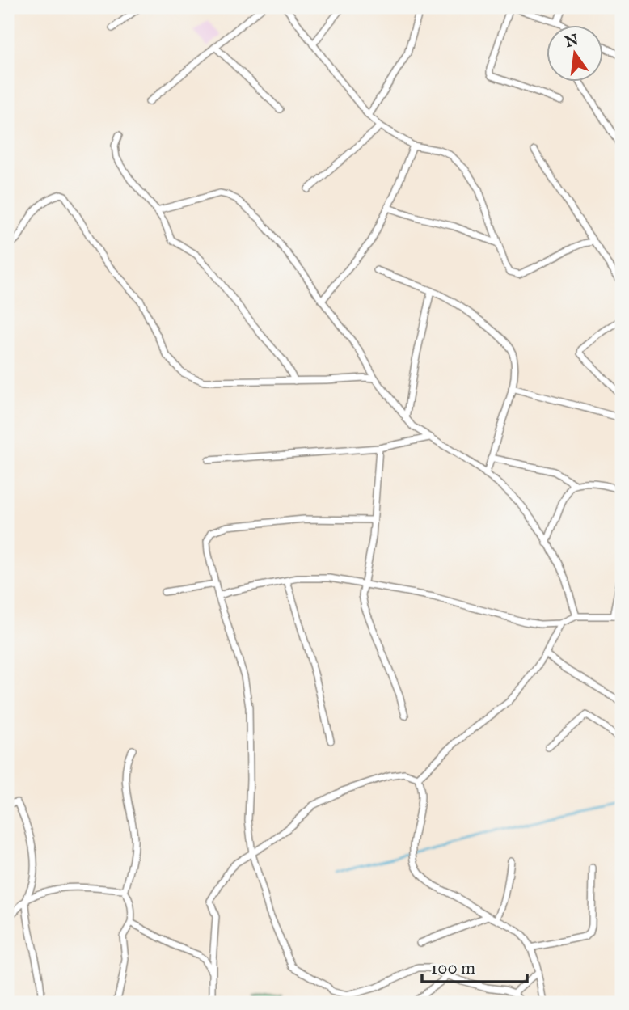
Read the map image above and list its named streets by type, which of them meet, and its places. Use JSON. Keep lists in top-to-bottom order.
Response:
{
  "scale_bar": "100 m",
  "north": "top"
}
